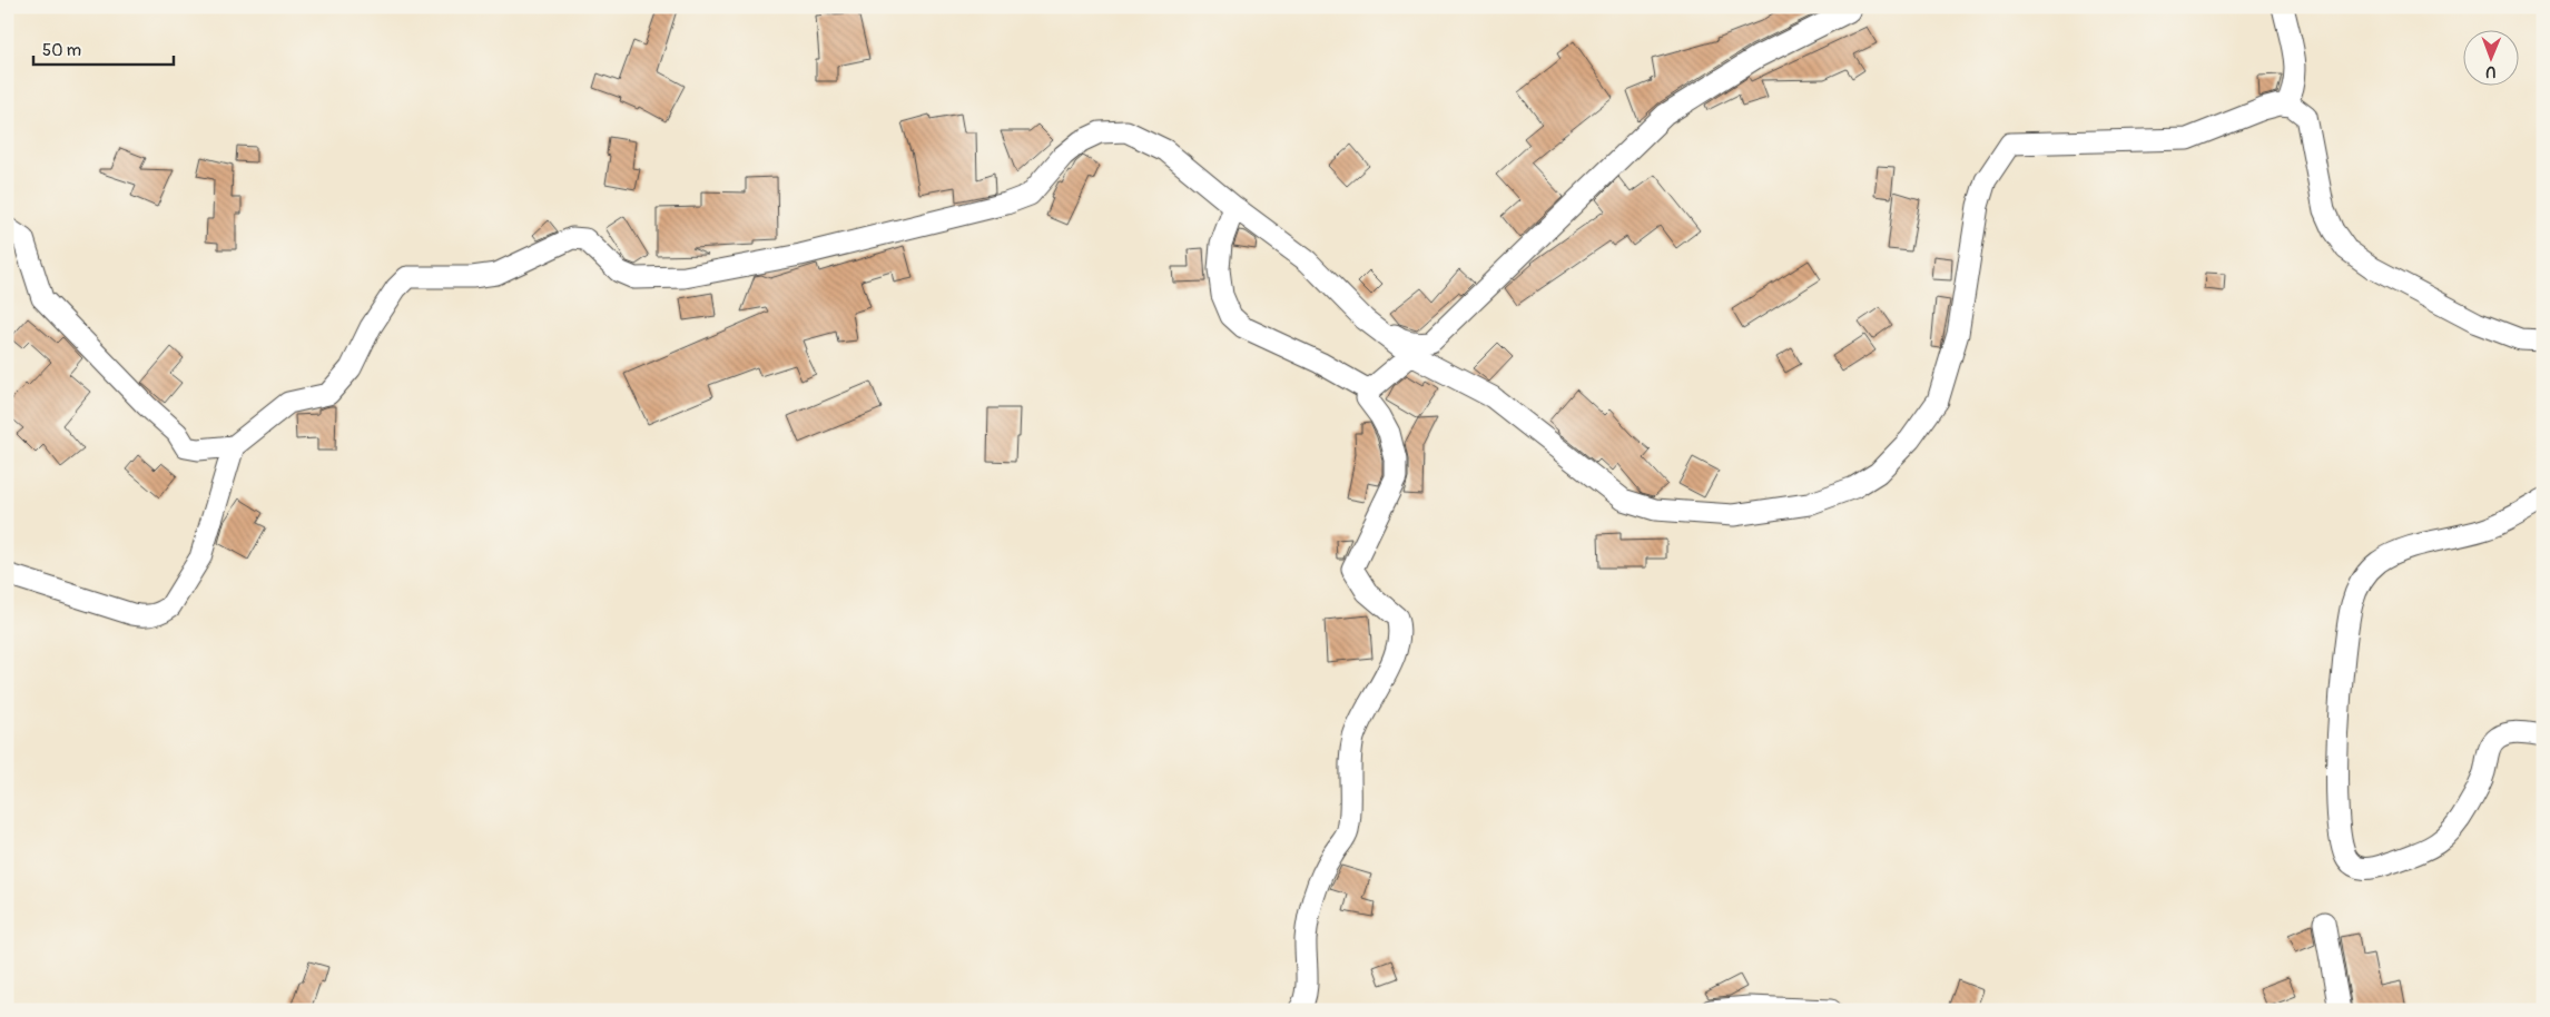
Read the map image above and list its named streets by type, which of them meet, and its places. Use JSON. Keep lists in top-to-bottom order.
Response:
{
  "scale_bar": "50 m",
  "north": "bottom"
}
